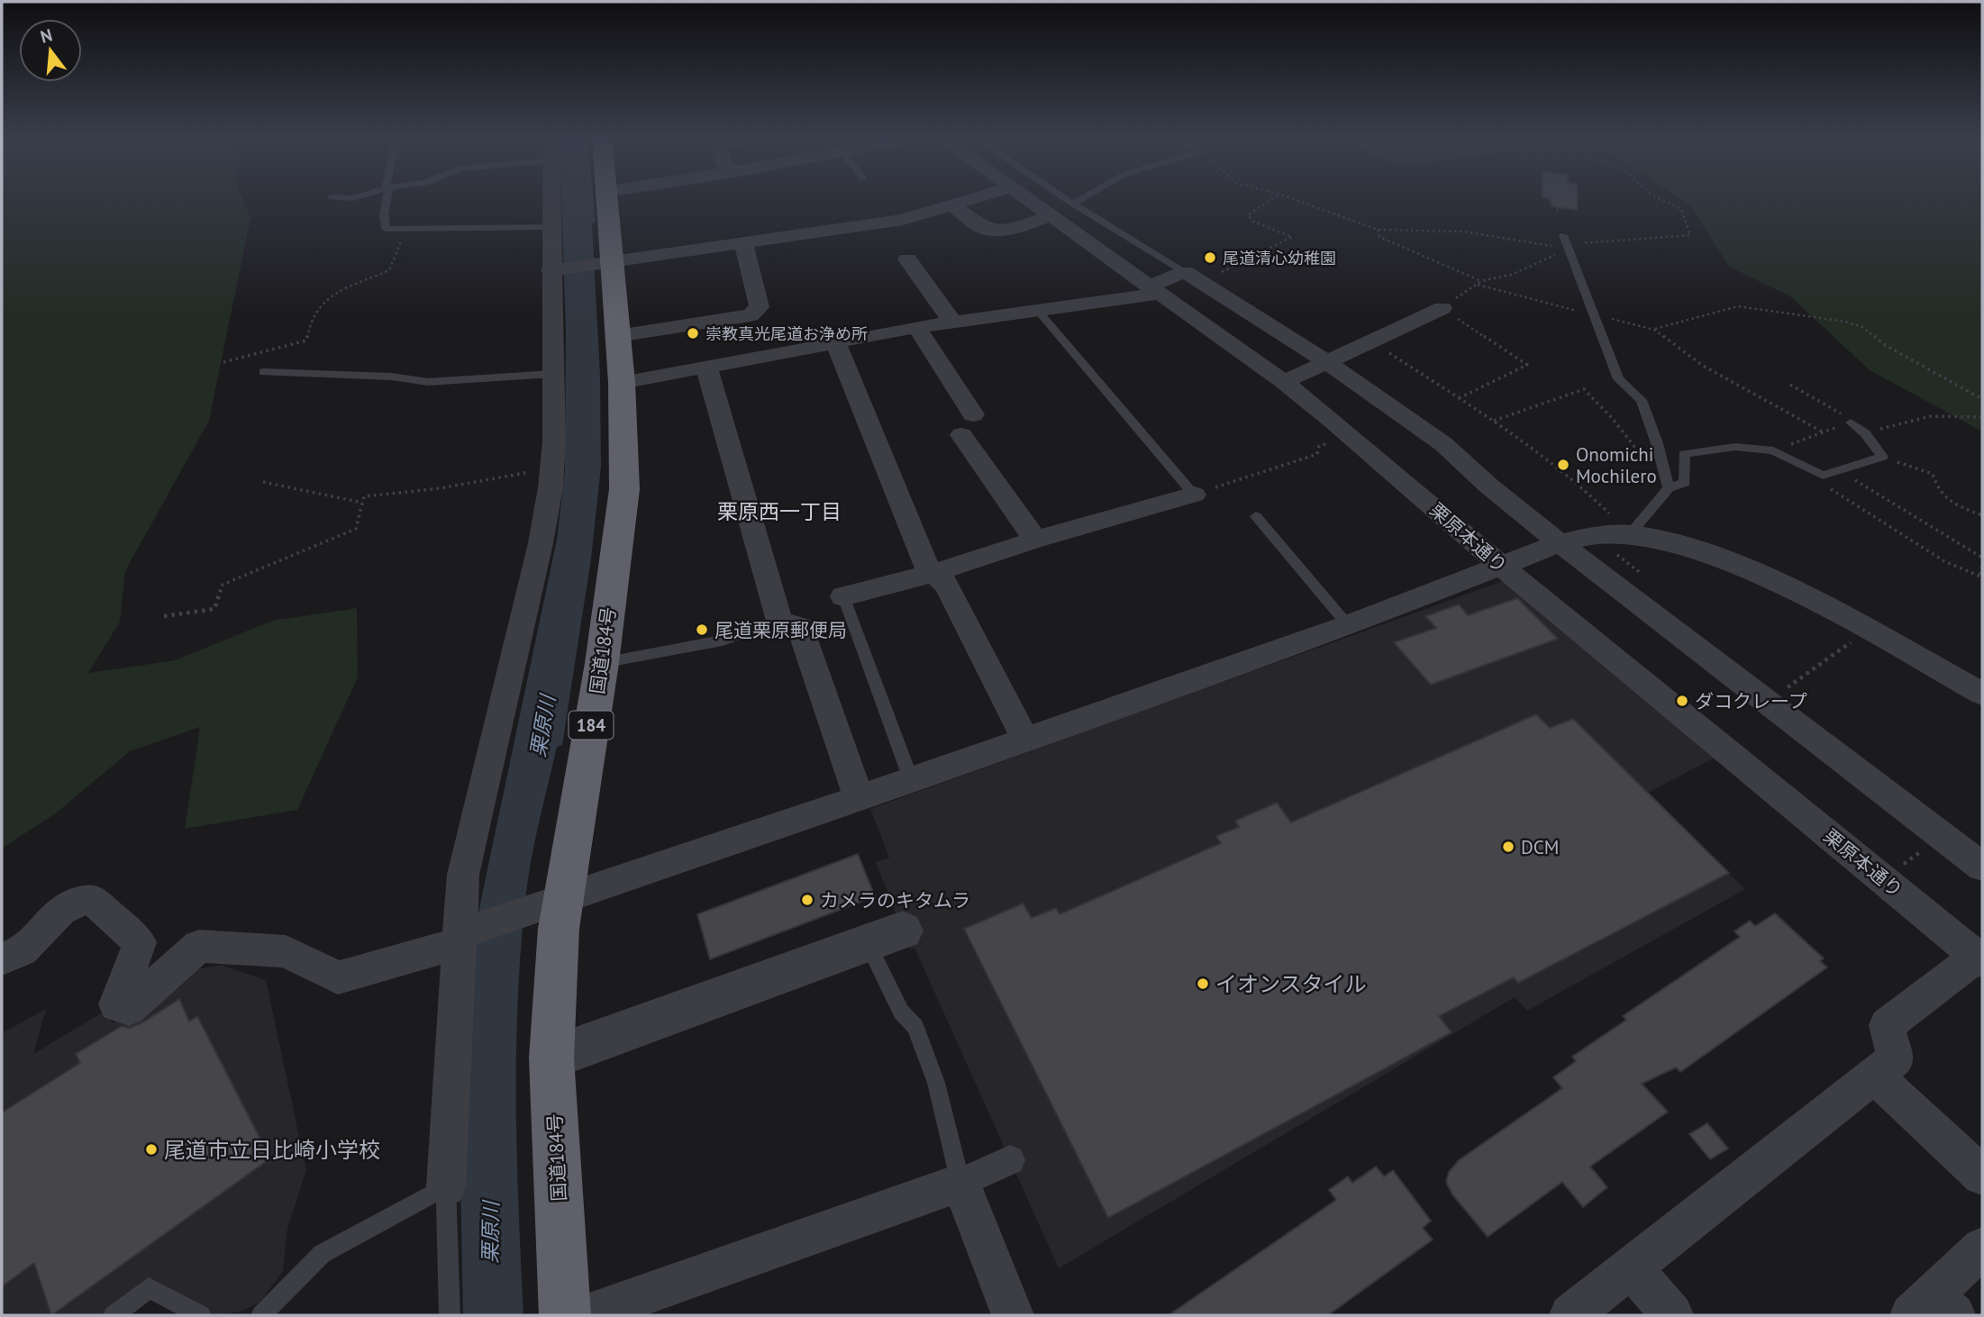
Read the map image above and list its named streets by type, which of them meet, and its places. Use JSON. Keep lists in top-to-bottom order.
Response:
{
  "streets": {
    "highway": ["国道184号", "184"],
    "street": ["栗原本通り"]
  },
  "districts": ["栗原西一丁目"],
  "water": ["栗原川"],
  "places": [
    "尾道清心幼稚園",
    "崇教真光尾道お浄め所",
    "Onomichi Mochilero",
    "尾道栗原郵便局",
    "ダコクレープ",
    "DCM",
    "カメラのキタムラ",
    "イオンスタイル",
    "尾道市立日比崎小学校"
  ],
  "north": "top"
}
